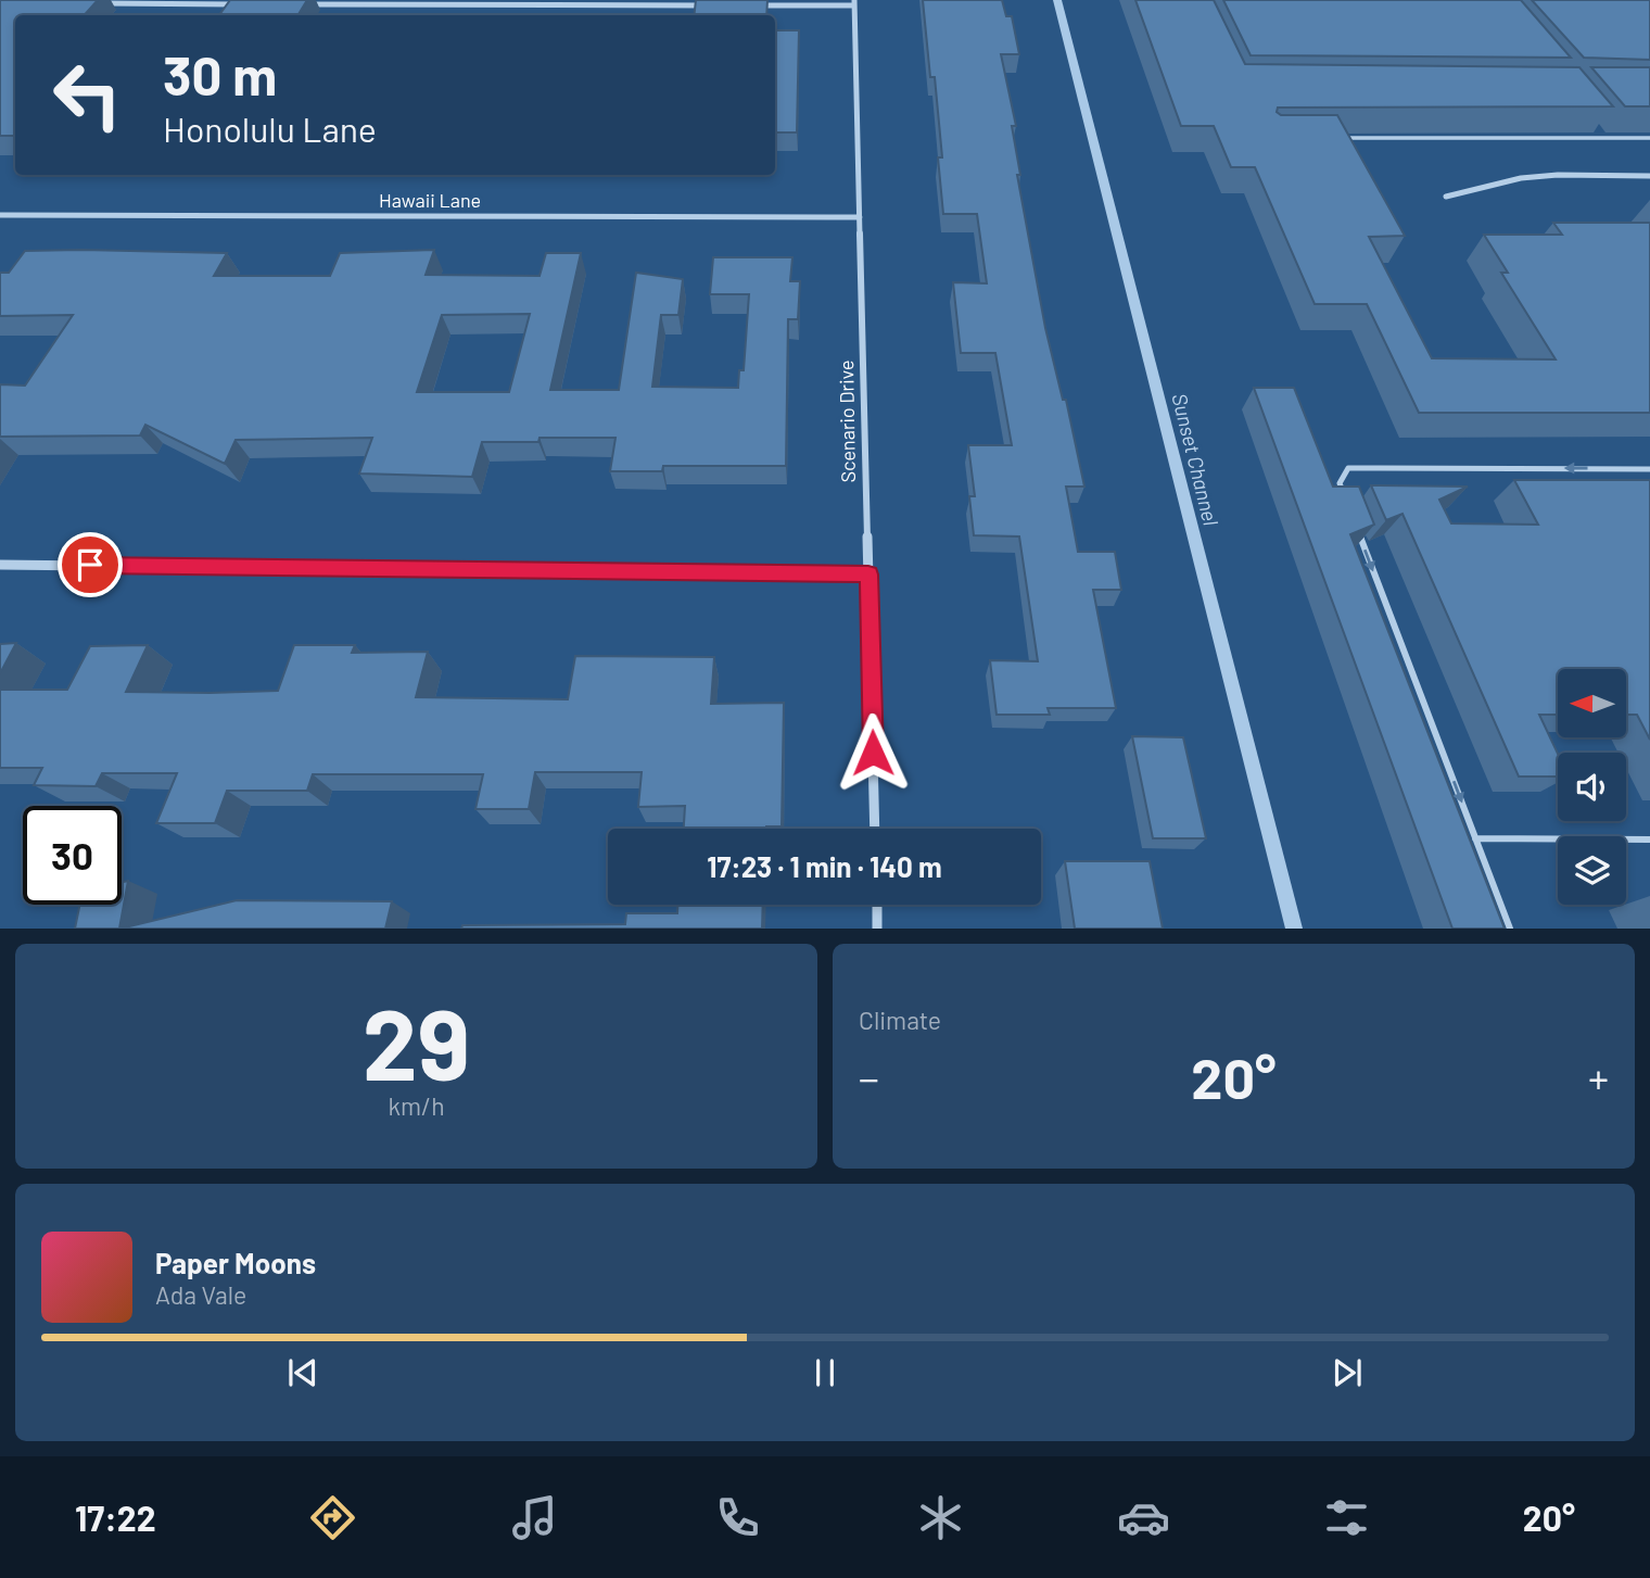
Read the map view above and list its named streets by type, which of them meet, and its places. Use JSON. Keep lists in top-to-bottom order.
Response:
{
  "streets": {
    "street": ["Hawaii Lane", "Scenario Drive"]
  },
  "crossings": [
    ["Hawaii Lane", "Scenario Drive"]
  ],
  "water": ["Sunset Channel"],
  "north": "left",
  "page": {
    "turn": ["30 m", "Honolulu Lane"],
    "limit": "30",
    "trip": "17:23 · 1 min · 140 m",
    "tile": [
      ["29", "km/h"],
      "Climate"
    ],
    "heat": ["−", "20°", "+"],
    "song": ["Paper Moons", "Ada Vale"],
    "tabs": ["17:22", "20°"]
  }
}
